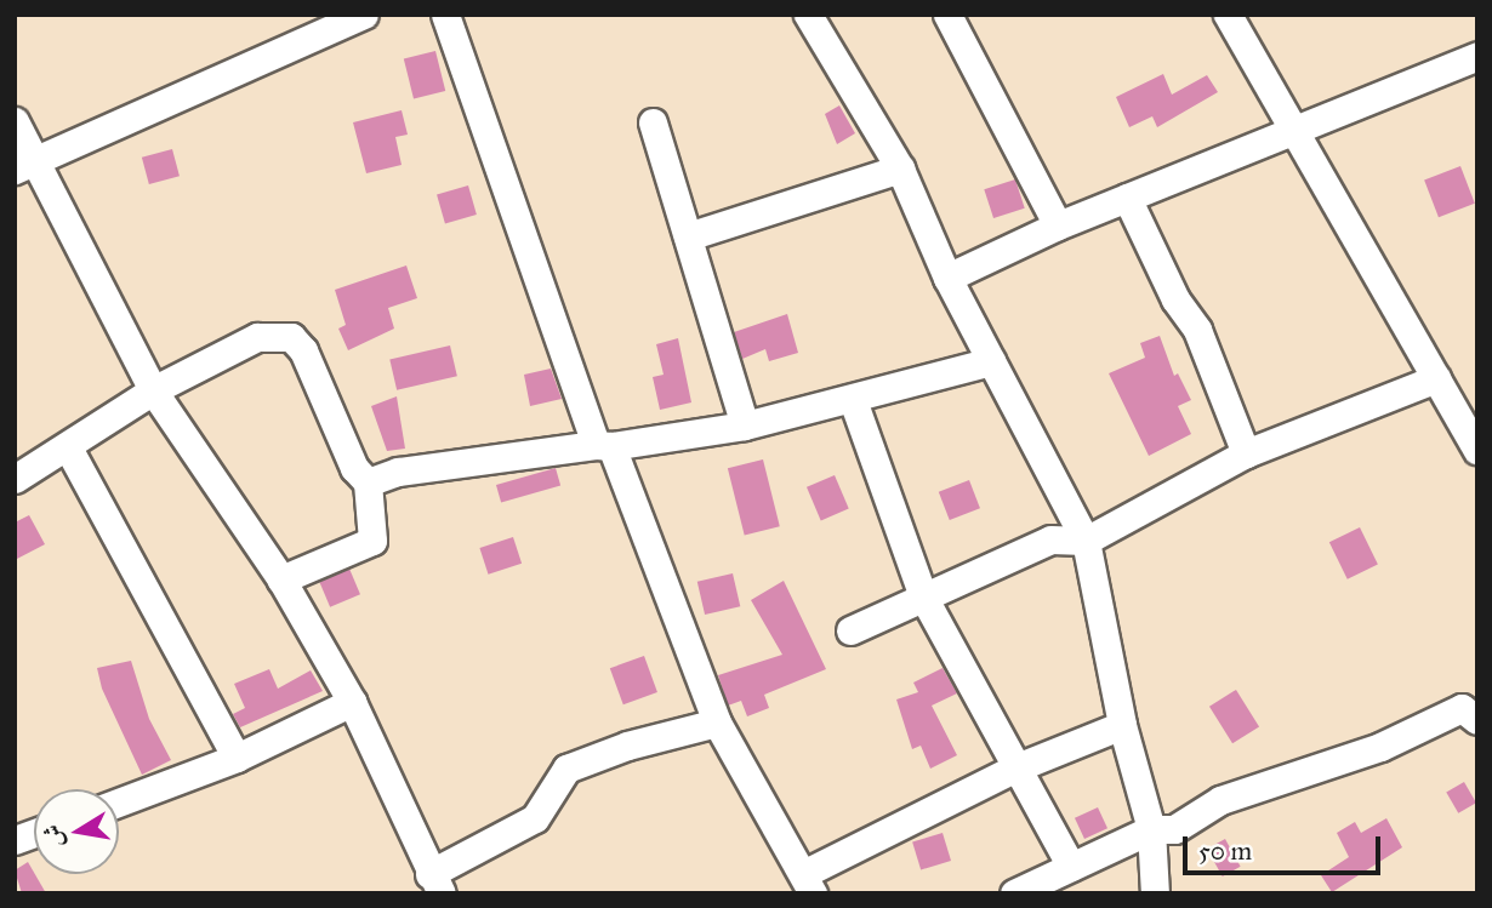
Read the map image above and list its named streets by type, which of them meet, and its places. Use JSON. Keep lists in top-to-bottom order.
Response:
{
  "scale_bar": "50 m",
  "north": "left"
}
